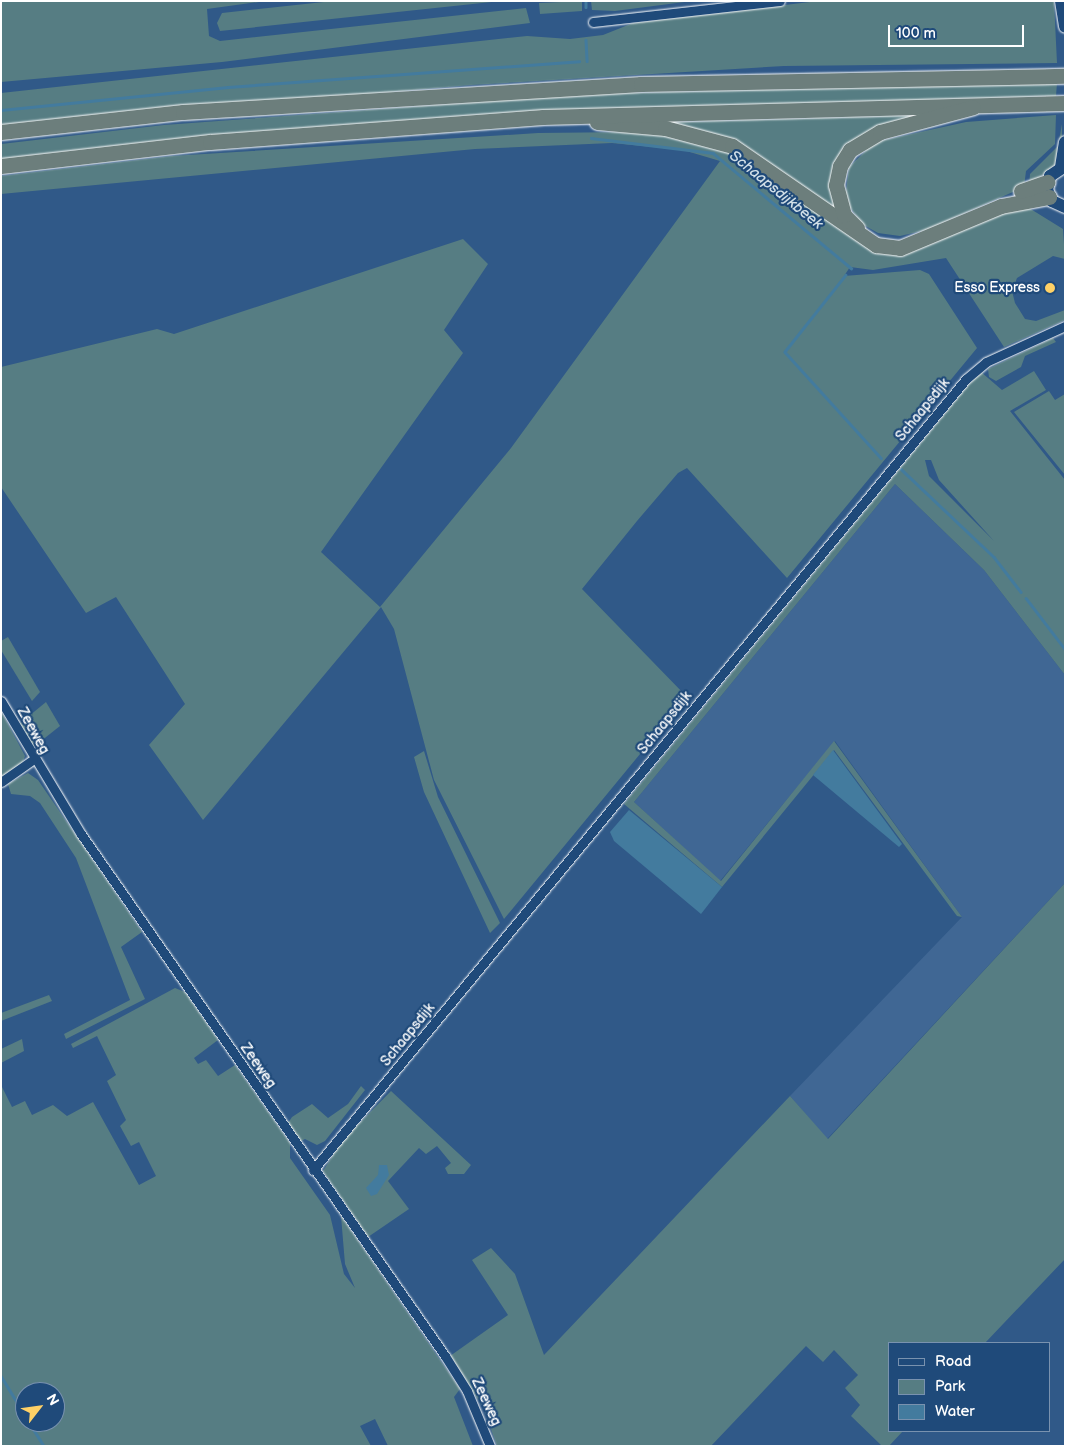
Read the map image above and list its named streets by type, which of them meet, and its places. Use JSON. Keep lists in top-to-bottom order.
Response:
{
  "streets": {
    "street": ["Schaapsdijk", "Zeeweg"]
  },
  "crossings": [
    ["Schaapsdijk", "Zeeweg"]
  ],
  "water": ["Schaapsdijkbeek"],
  "places": ["Esso Express"],
  "legend": ["Road", "Park", "Water"],
  "scale_bar": "100 m",
  "north": "top right"
}
